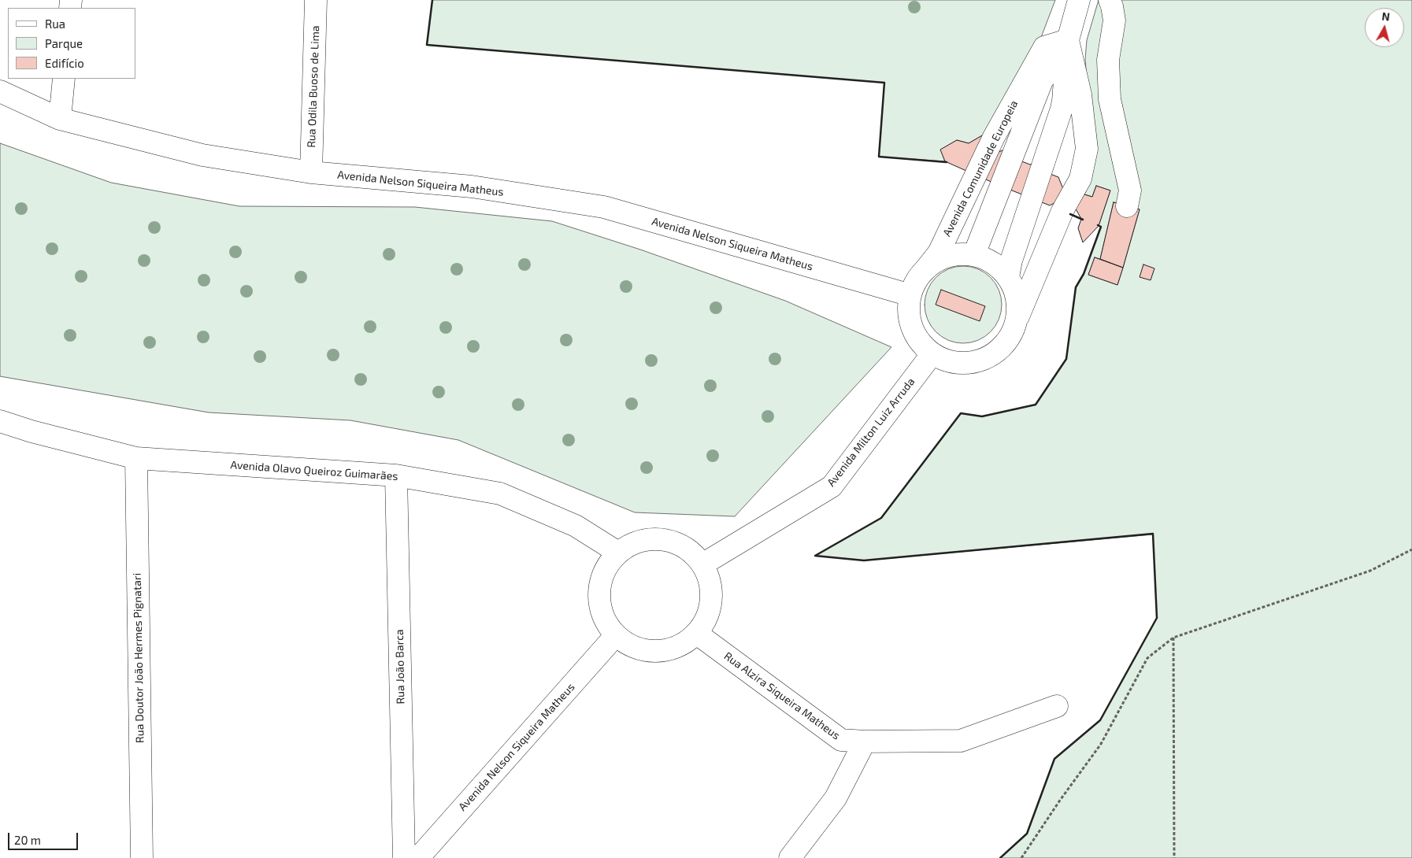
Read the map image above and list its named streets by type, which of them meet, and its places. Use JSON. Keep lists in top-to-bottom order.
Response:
{
  "streets": {
    "street": [
      "Rua Odila Buoso de Lima",
      "Avenida Comunidade Europeia",
      "Avenida Nelson Siqueira Matheus",
      "Avenida Milton Luiz Arruda",
      "Avenida Olavo Queiroz Guimarães",
      "Rua Doutor João Hermes Pignatari",
      "Rua João Barca",
      "Rua Alzira Siqueira Matheus"
    ]
  },
  "crossings": [
    ["Rua Odila Buoso de Lima", "Avenida Nelson Siqueira Matheus"],
    ["Avenida Comunidade Europeia", "Avenida Nelson Siqueira Matheus"],
    ["Avenida Comunidade Europeia", "Avenida Milton Luiz Arruda"],
    ["Avenida Nelson Siqueira Matheus", "Avenida Milton Luiz Arruda"],
    ["Avenida Nelson Siqueira Matheus", "Avenida Olavo Queiroz Guimarães"],
    ["Avenida Nelson Siqueira Matheus", "Rua Alzira Siqueira Matheus"],
    ["Avenida Milton Luiz Arruda", "Avenida Olavo Queiroz Guimarães"],
    ["Avenida Milton Luiz Arruda", "Rua Alzira Siqueira Matheus"],
    ["Avenida Olavo Queiroz Guimarães", "Rua Doutor João Hermes Pignatari"],
    ["Avenida Olavo Queiroz Guimarães", "Rua João Barca"],
    ["Avenida Olavo Queiroz Guimarães", "Rua Alzira Siqueira Matheus"]
  ],
  "legend": ["Rua", "Parque", "Edifício"],
  "scale_bar": "20 m",
  "north": "top"
}
